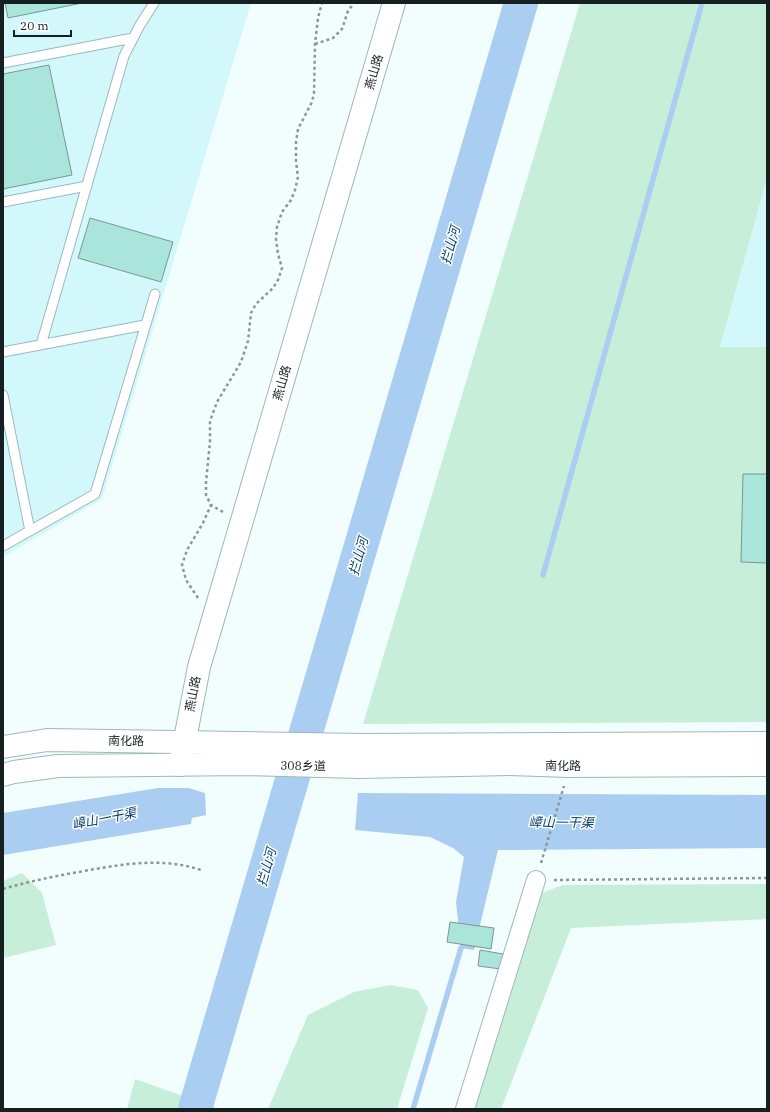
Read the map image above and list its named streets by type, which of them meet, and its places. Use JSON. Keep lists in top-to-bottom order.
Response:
{
  "streets": {
    "main road": ["燕山路", "南化路", "308乡道"]
  },
  "crossings": [
    ["燕山路", "南化路"],
    ["南化路", "308乡道"]
  ],
  "water": ["拦山河", "嶂山一干渠"],
  "scale_bar": "20 m"
}
